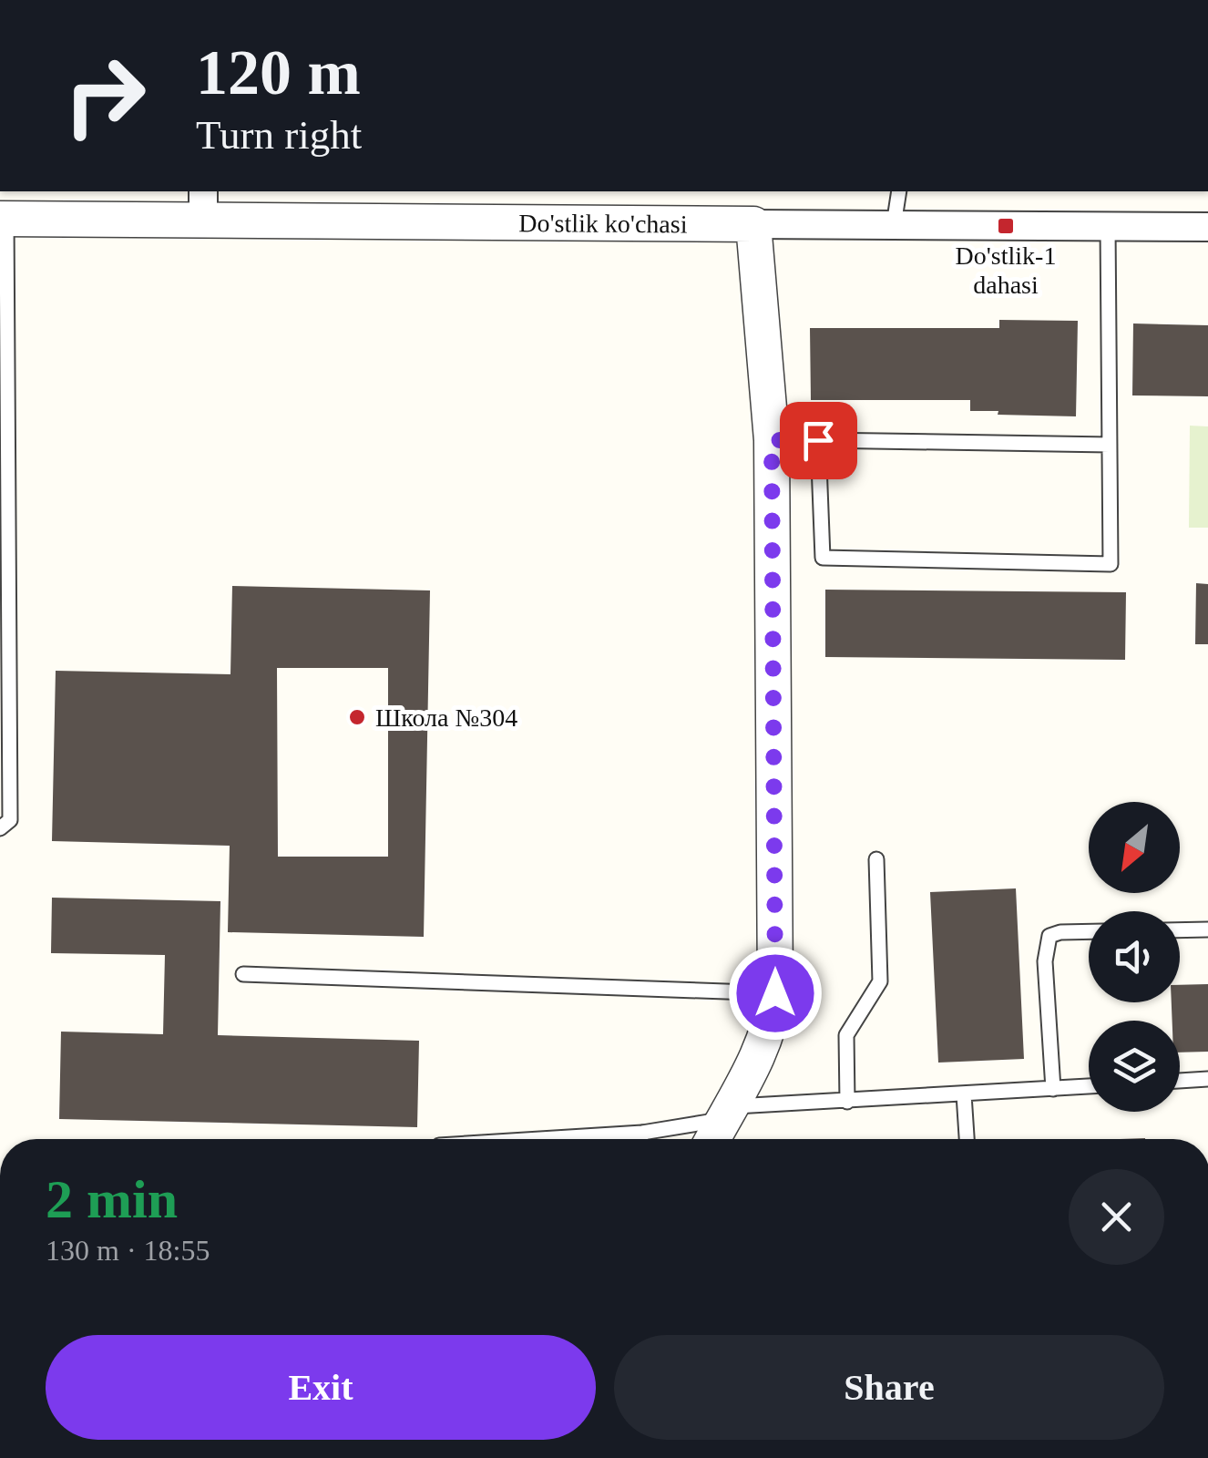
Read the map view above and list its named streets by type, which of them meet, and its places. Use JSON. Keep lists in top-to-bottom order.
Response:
{
  "streets": {
    "street": ["Do'stlik ko'chasi"]
  },
  "places": {
    "transit": ["Do'stlik-1 dahasi"],
    "other": ["Школа №304"]
  },
  "north": "bottom left",
  "page": {
    "turn": ["120 m", "Turn right"],
    "heading": ["2 min", "130 m · 18:55"],
    "buttons": ["Exit", "Share"]
  }
}
